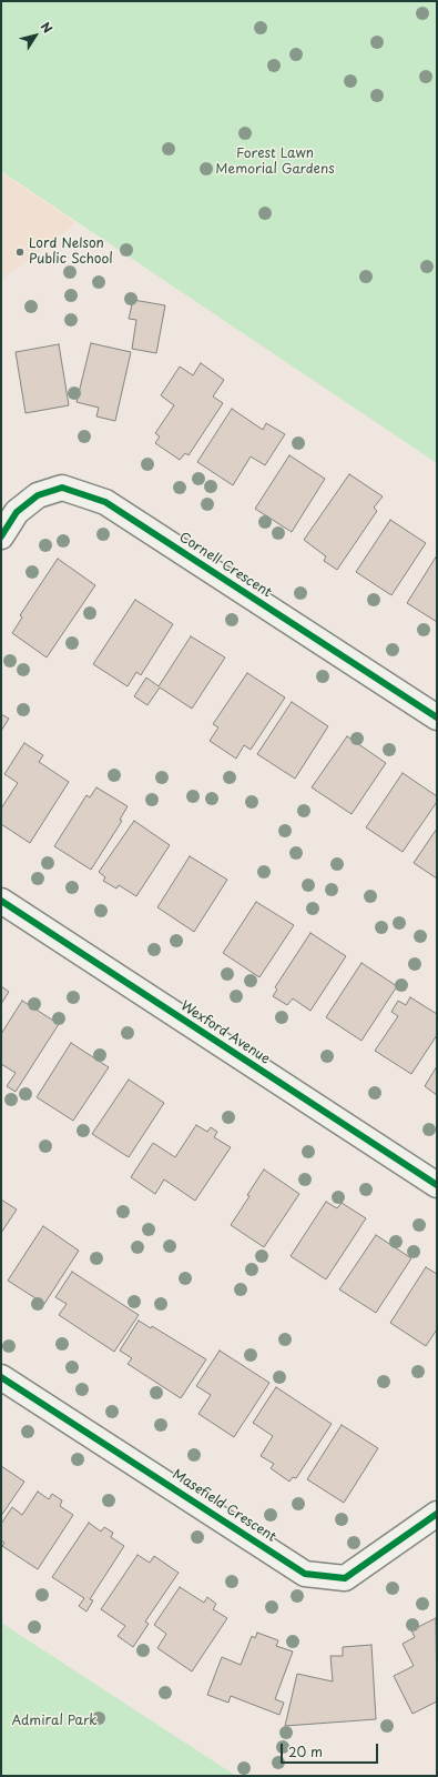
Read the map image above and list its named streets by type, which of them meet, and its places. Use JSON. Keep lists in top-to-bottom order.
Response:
{
  "streets": {
    "street": ["Cornell Crescent", "Wexford Avenue", "Masefield Crescent"]
  },
  "parks": ["Forest Lawn Memorial Gardens", "Admiral Park"],
  "places": ["Lord Nelson Public School"],
  "scale_bar": "20 m",
  "north": "top right"
}
